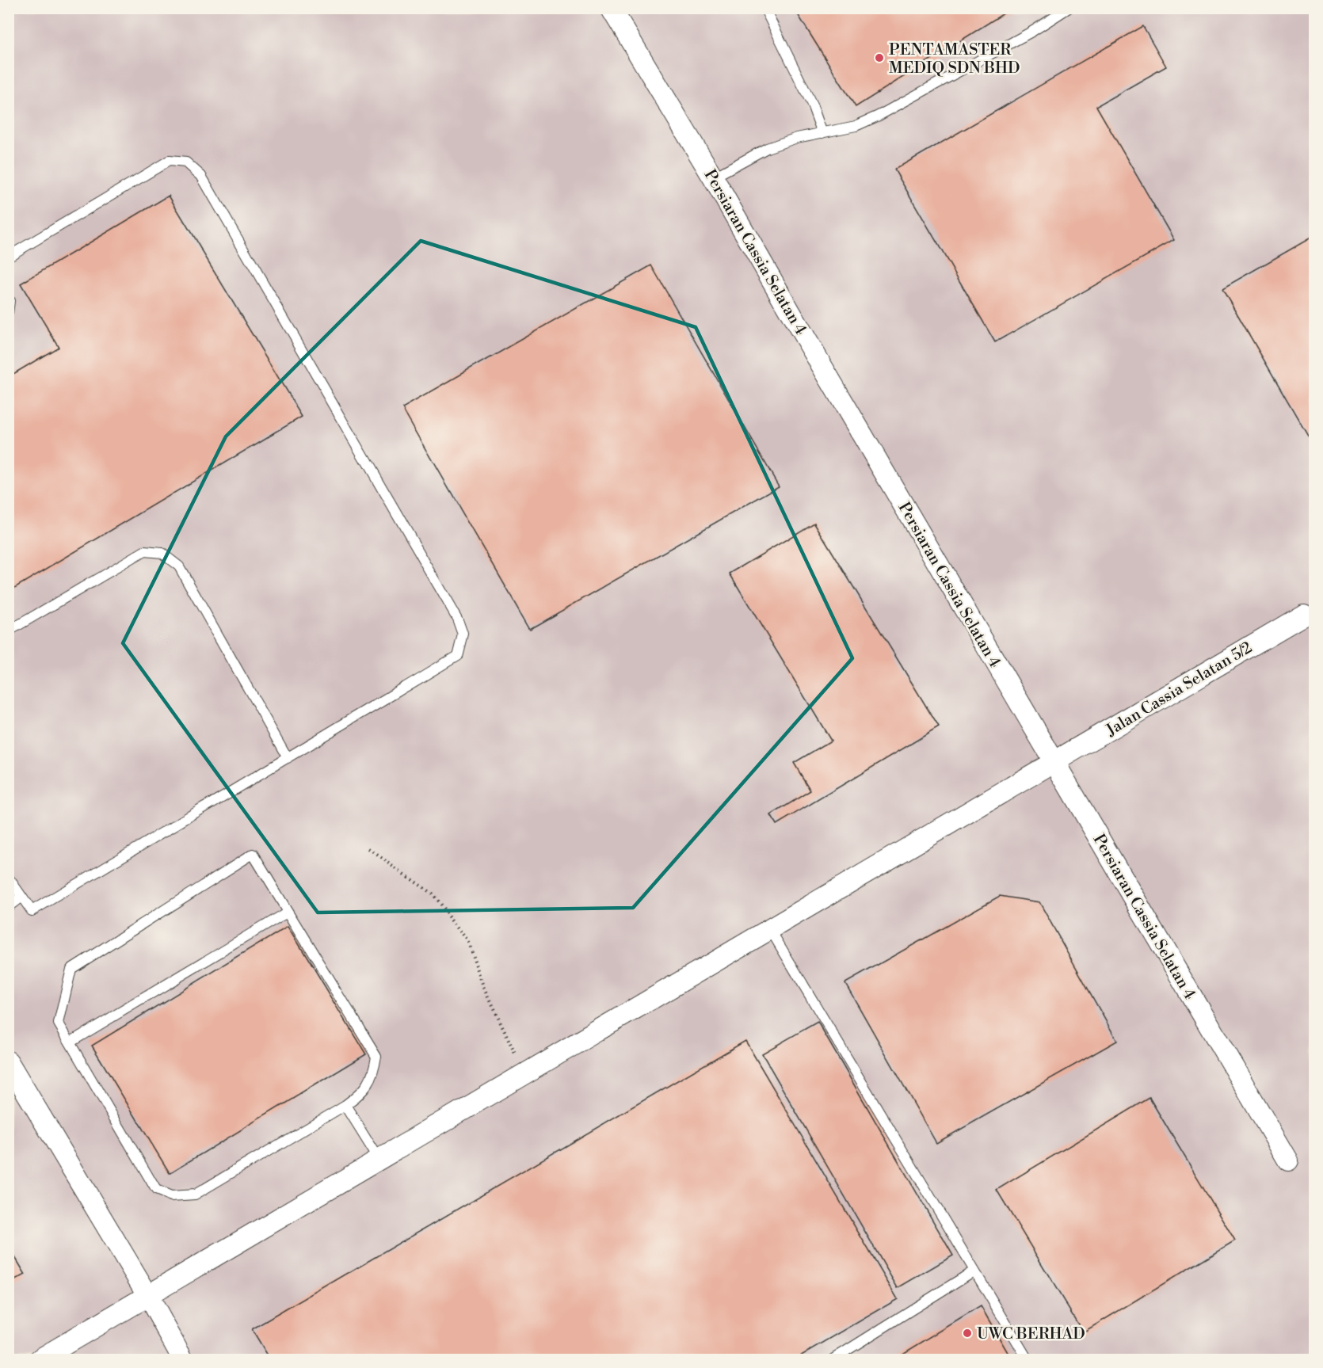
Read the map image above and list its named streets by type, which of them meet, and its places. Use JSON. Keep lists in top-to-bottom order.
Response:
{
  "streets": {
    "street": ["Persiaran Cassia Selatan 4", "Jalan Cassia Selatan 5/2"]
  },
  "crossings": [
    ["Persiaran Cassia Selatan 4", "Jalan Cassia Selatan 5/2"]
  ],
  "places": ["PENTAMASTER MEDIQ SDN BHD", "UWC BERHAD"]
}
